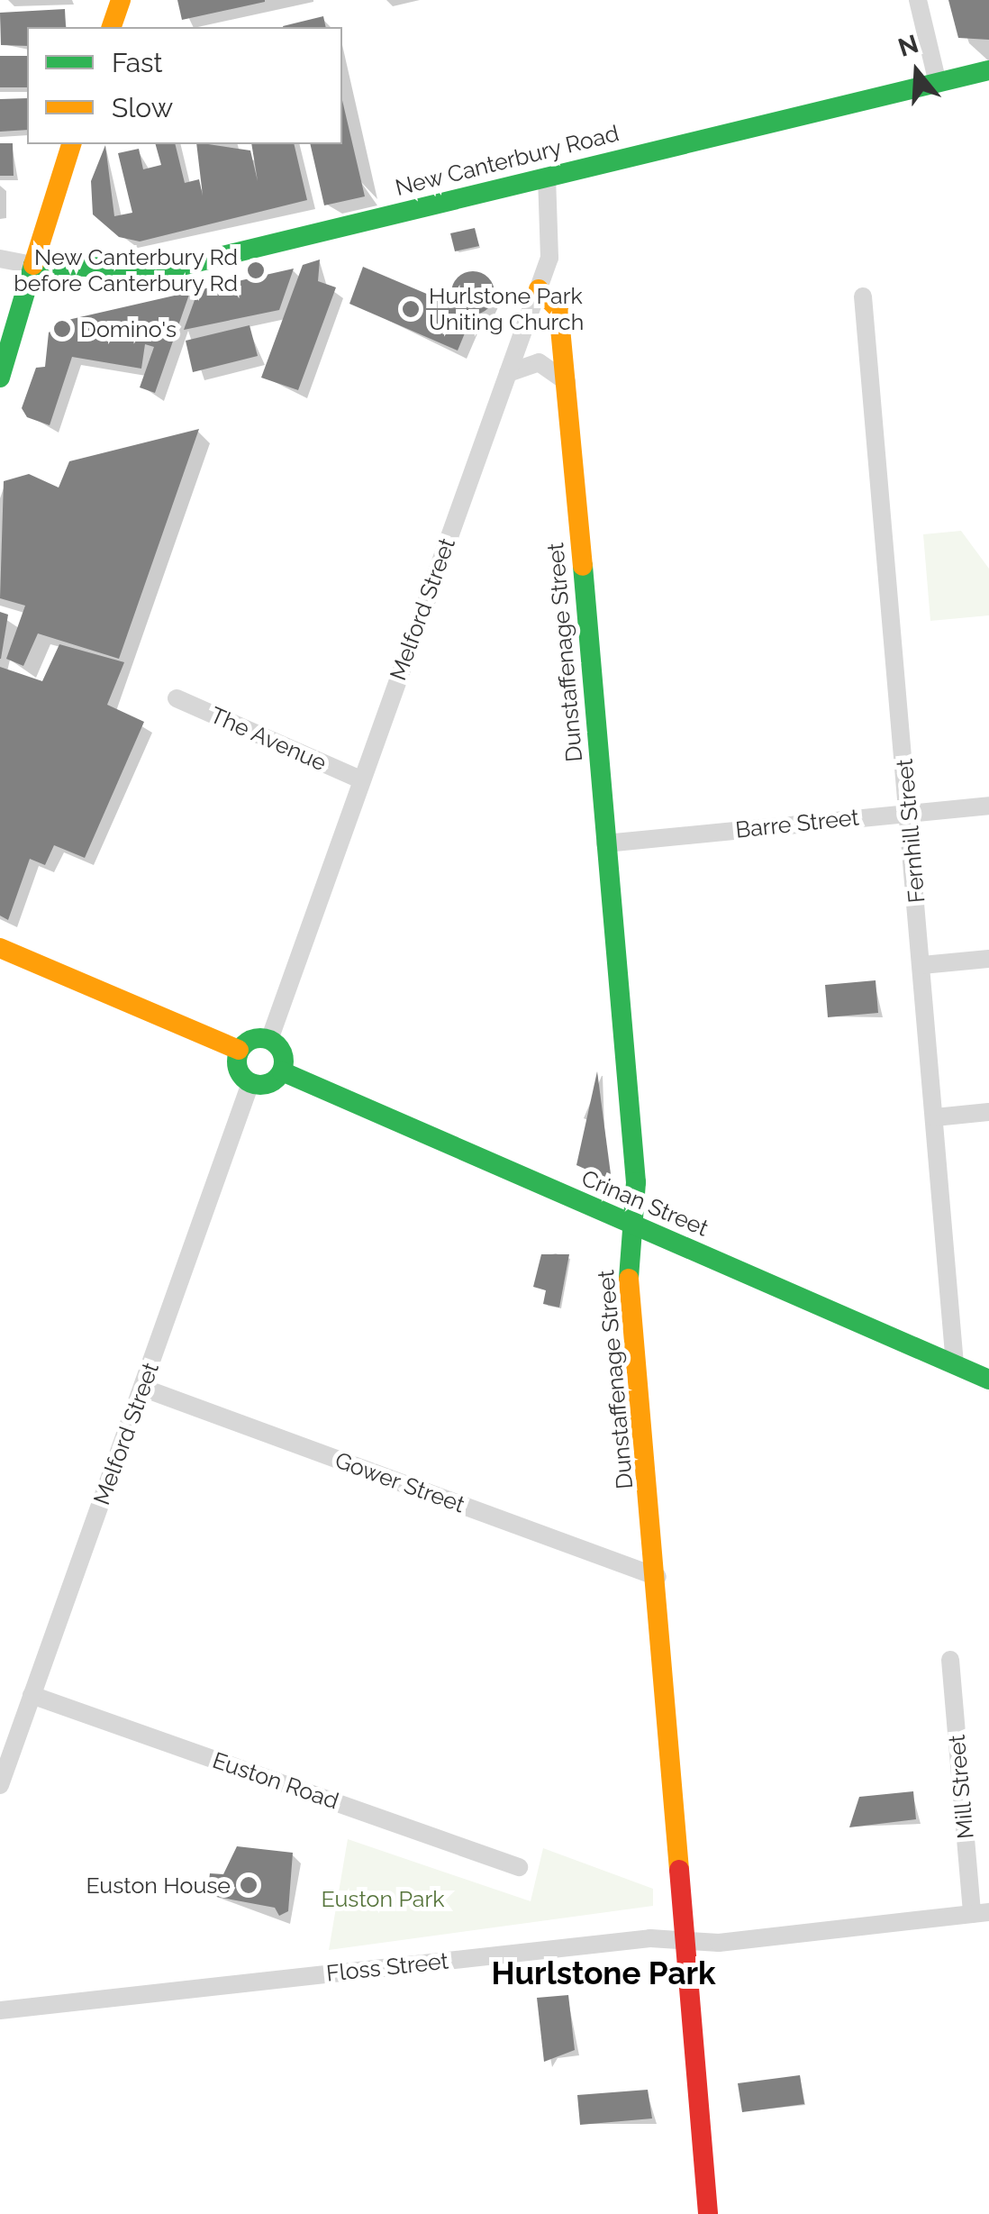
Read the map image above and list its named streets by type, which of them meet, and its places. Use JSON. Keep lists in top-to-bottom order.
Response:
{
  "streets": {
    "main road": ["New Canterbury Road", "Dunstaffenage Street", "Crinan Street"],
    "street": [
      "Melford Street",
      "The Avenue",
      "Barre Street",
      "Fernhill Street",
      "Gower Street",
      "Euston Road",
      "Mill Street",
      "Floss Street"
    ]
  },
  "crossings": [
    ["New Canterbury Road", "Melford Street"],
    ["Melford Street", "Dunstaffenage Street"],
    ["Melford Street", "The Avenue"],
    ["Melford Street", "Crinan Street"],
    ["Melford Street", "Gower Street"],
    ["Melford Street", "Euston Road"],
    ["Dunstaffenage Street", "Barre Street"],
    ["Dunstaffenage Street", "Crinan Street"],
    ["Dunstaffenage Street", "Gower Street"],
    ["Dunstaffenage Street", "Floss Street"],
    ["Barre Street", "Fernhill Street"],
    ["Fernhill Street", "Crinan Street"],
    ["Mill Street", "Floss Street"]
  ],
  "districts": ["Hurlstone Park"],
  "parks": ["Euston Park"],
  "places": [
    "New Canterbury Rd before Canterbury Rd",
    "Hurlstone Park Uniting Church",
    "Domino's",
    "Euston House"
  ],
  "legend": ["Fast", "Slow"],
  "north": "top"
}
